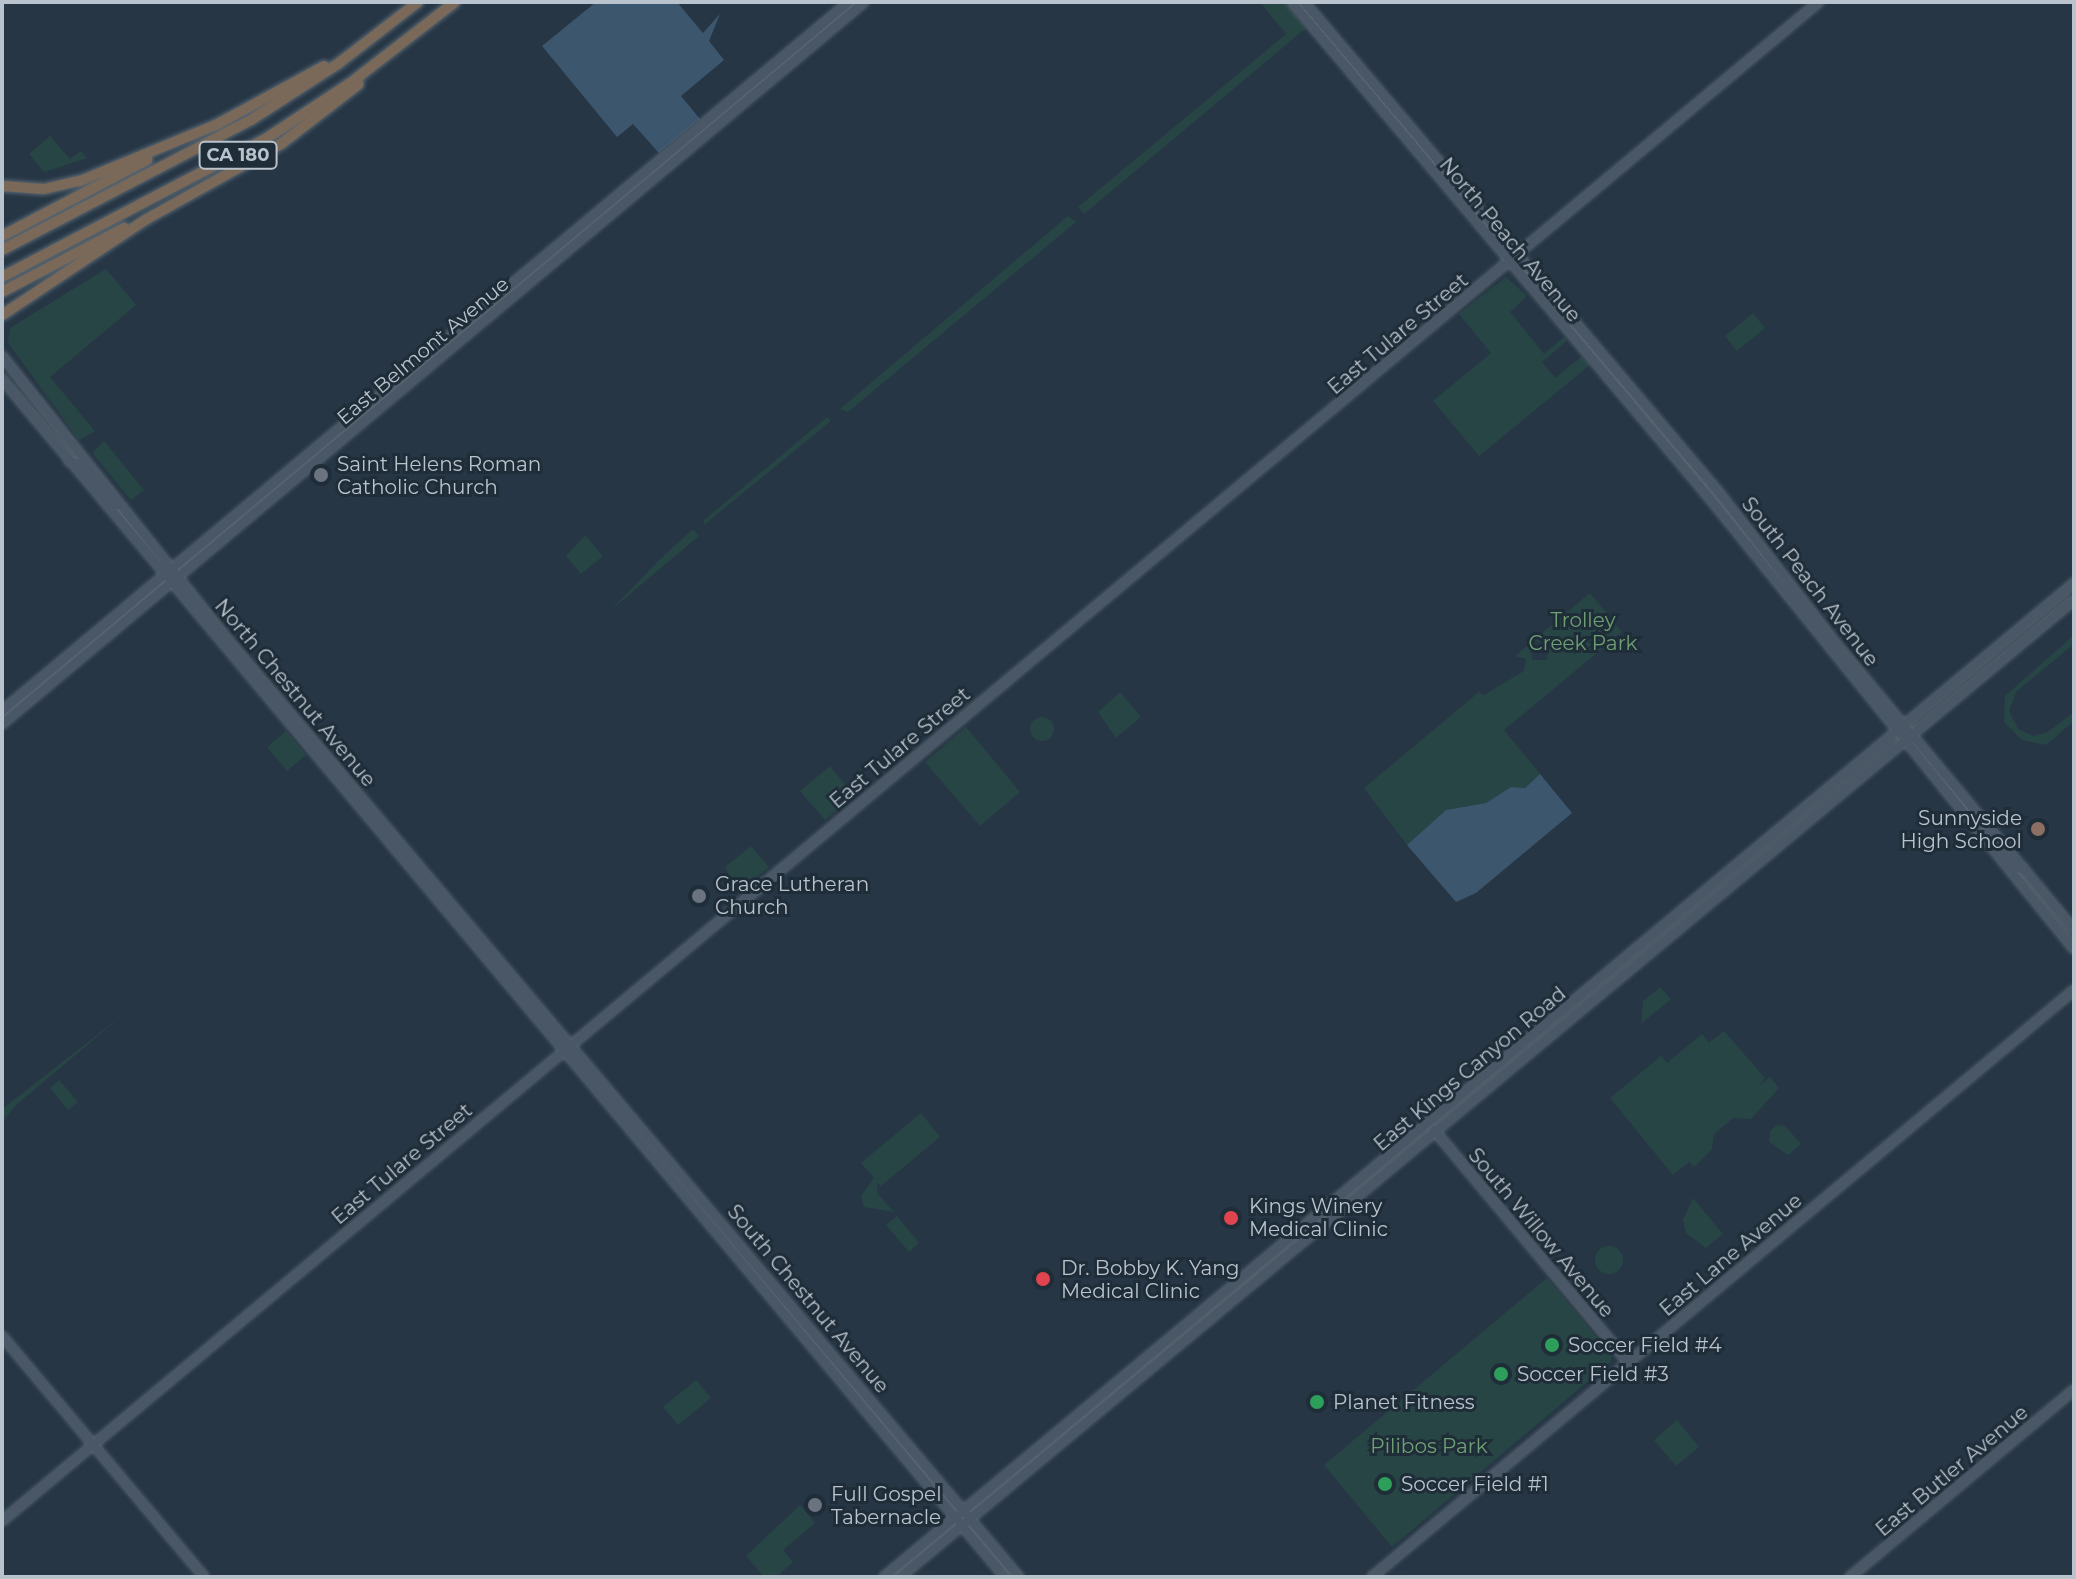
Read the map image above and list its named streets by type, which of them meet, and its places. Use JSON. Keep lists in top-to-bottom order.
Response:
{
  "streets": {
    "highway": ["CA 180"],
    "main road": [
      "North Peach Avenue",
      "East Tulare Street",
      "East Belmont Avenue",
      "South Peach Avenue",
      "North Chestnut Avenue",
      "East Kings Canyon Road",
      "South Willow Avenue",
      "East Lane Avenue",
      "South Chestnut Avenue",
      "East Butler Avenue"
    ]
  },
  "crossings": [
    ["North Peach Avenue", "East Tulare Street"],
    ["North Peach Avenue", "South Peach Avenue"],
    ["East Tulare Street", "South Peach Avenue"],
    ["East Tulare Street", "North Chestnut Avenue"],
    ["East Tulare Street", "South Chestnut Avenue"],
    ["East Belmont Avenue", "North Chestnut Avenue"],
    ["South Peach Avenue", "East Kings Canyon Road"],
    ["North Chestnut Avenue", "South Chestnut Avenue"],
    ["East Kings Canyon Road", "South Willow Avenue"],
    ["East Kings Canyon Road", "South Chestnut Avenue"],
    ["South Willow Avenue", "East Lane Avenue"]
  ],
  "parks": ["Trolley Creek Park", "Pilibos Park"],
  "places": [
    "Saint Helens Roman Catholic Church",
    "Sunnyside High School",
    "Grace Lutheran Church",
    "Kings Winery Medical Clinic",
    "Dr. Bobby K. Yang Medical Clinic",
    "Soccer Field #4",
    "Soccer Field #3",
    "Planet Fitness",
    "Soccer Field #1",
    "Full Gospel Tabernacle"
  ]
}
